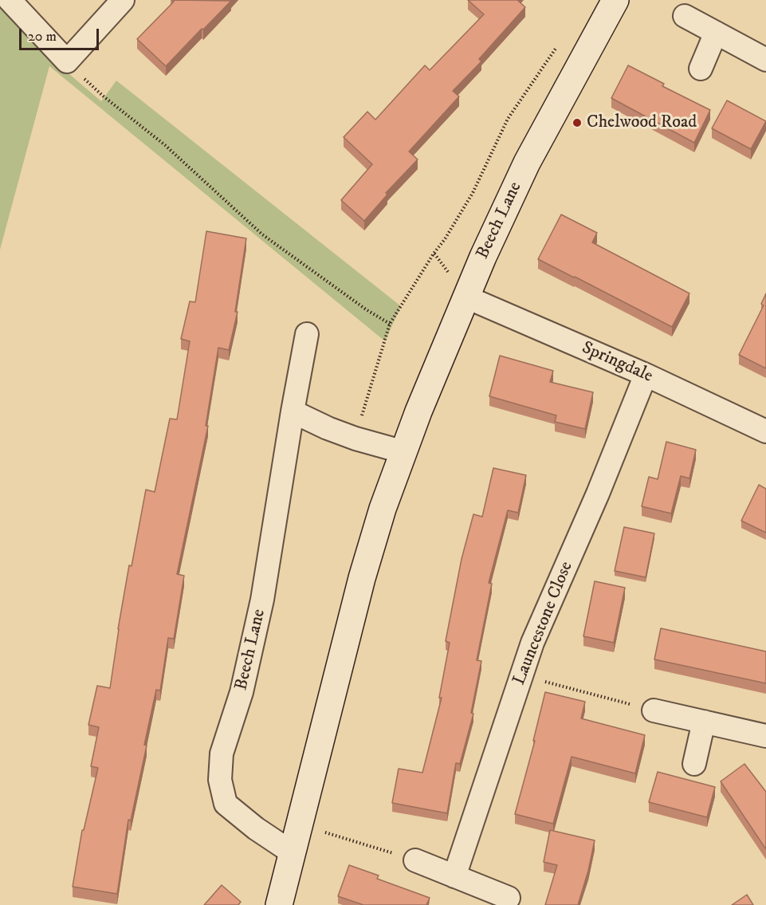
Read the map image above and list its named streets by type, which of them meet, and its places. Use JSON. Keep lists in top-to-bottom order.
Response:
{
  "streets": {
    "street": ["Beech Lane", "Springdale", "Launcestone Close"]
  },
  "crossings": [
    ["Beech Lane", "Springdale"],
    ["Springdale", "Launcestone Close"]
  ],
  "places": ["Chelwood Road"],
  "scale_bar": "20 m"
}
